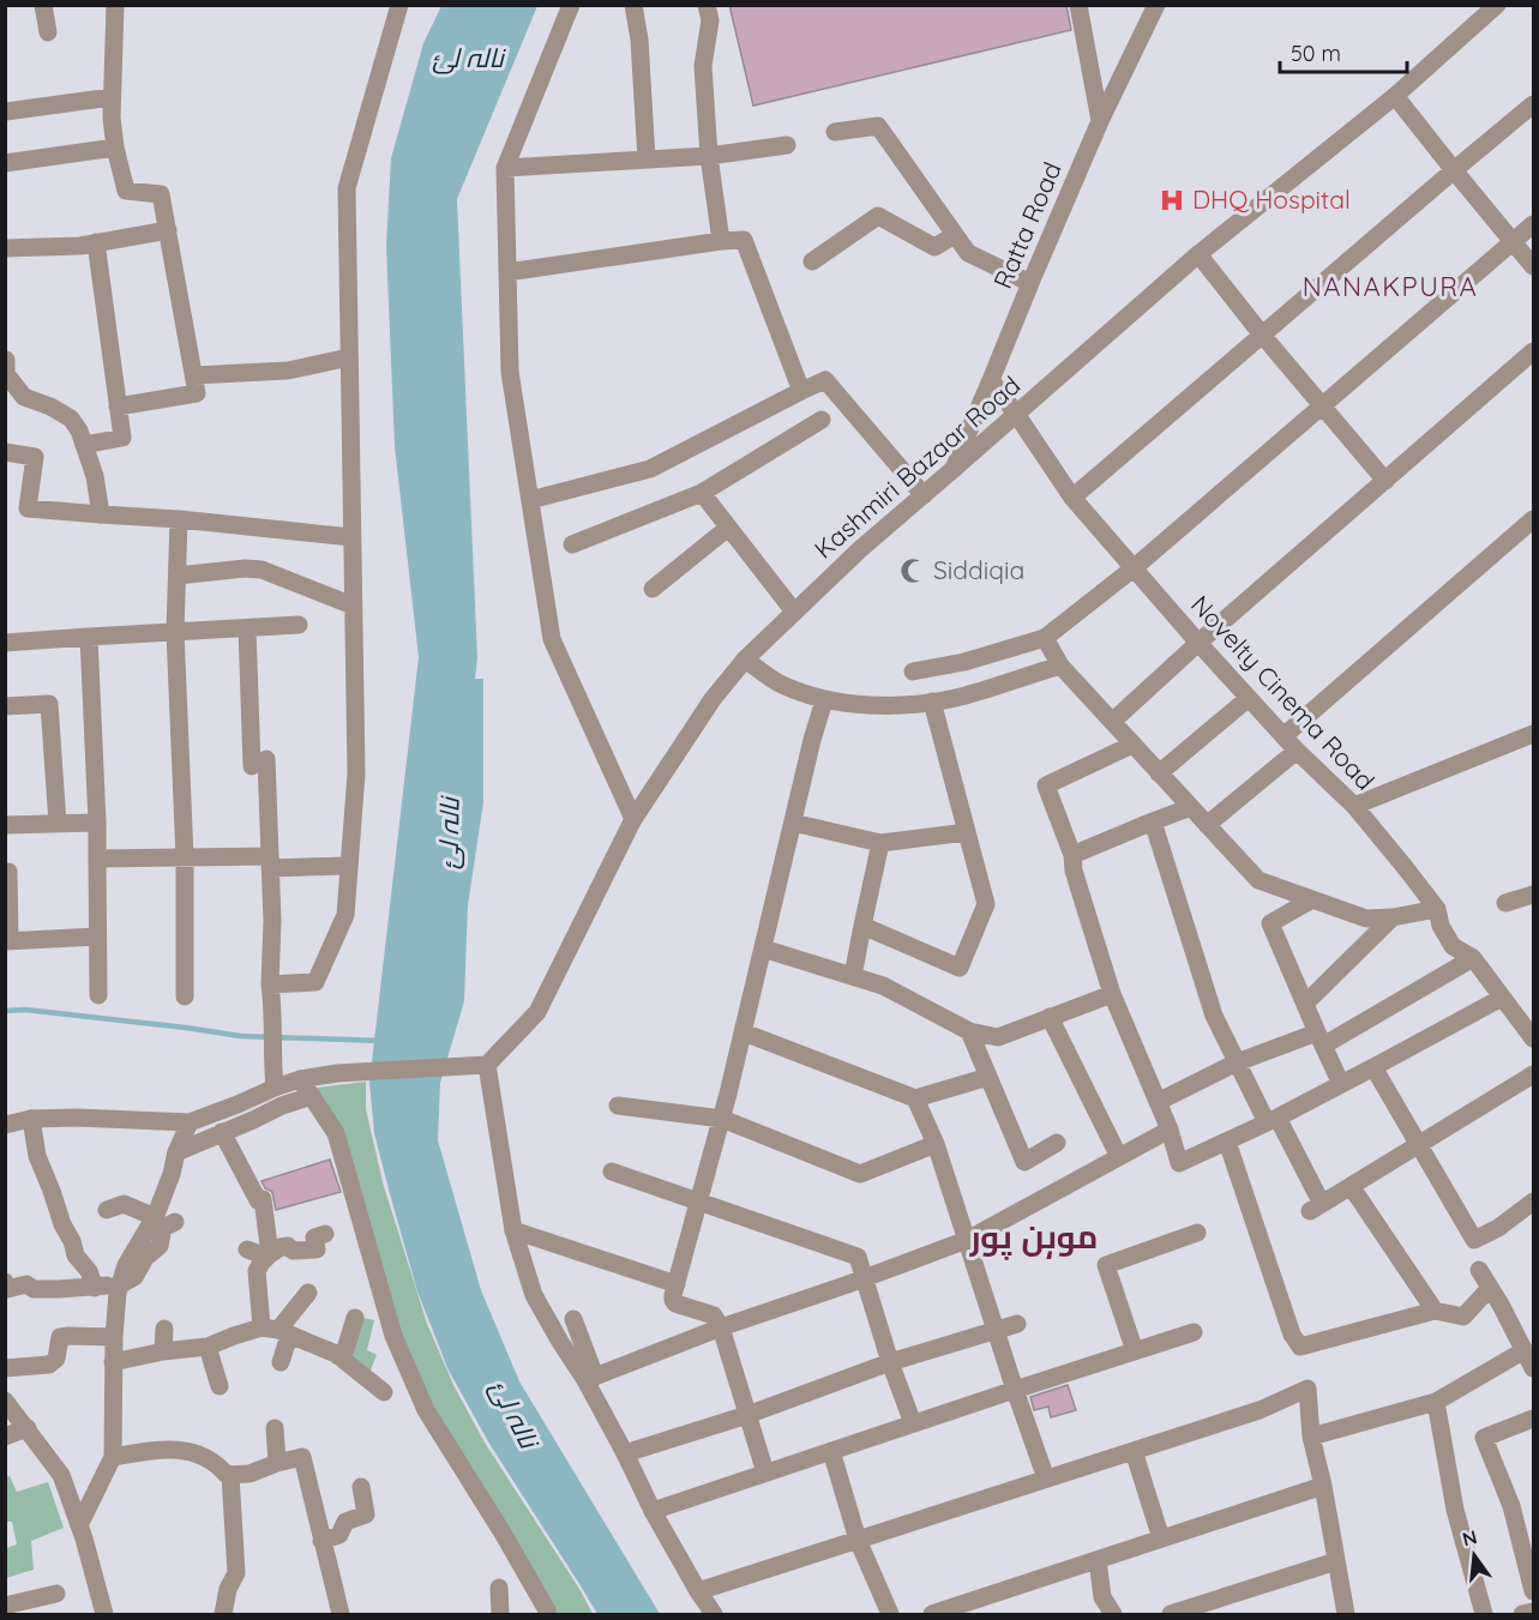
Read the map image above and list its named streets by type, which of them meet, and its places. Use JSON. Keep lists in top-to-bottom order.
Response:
{
  "streets": {
    "street": ["Ratta Road", "Kashmiri Bazaar Road", "Novelty Cinema Road"]
  },
  "crossings": [
    ["Ratta Road", "Kashmiri Bazaar Road"],
    ["Ratta Road", "Novelty Cinema Road"],
    ["Kashmiri Bazaar Road", "Novelty Cinema Road"]
  ],
  "districts": ["NANAKPURA", "موہن پور"],
  "water": ["نالہ لئ"],
  "places": {
    "hospital": ["DHQ Hospital"],
    "mosque": ["Siddiqia"]
  },
  "scale_bar": "50 m",
  "north": "top"
}
